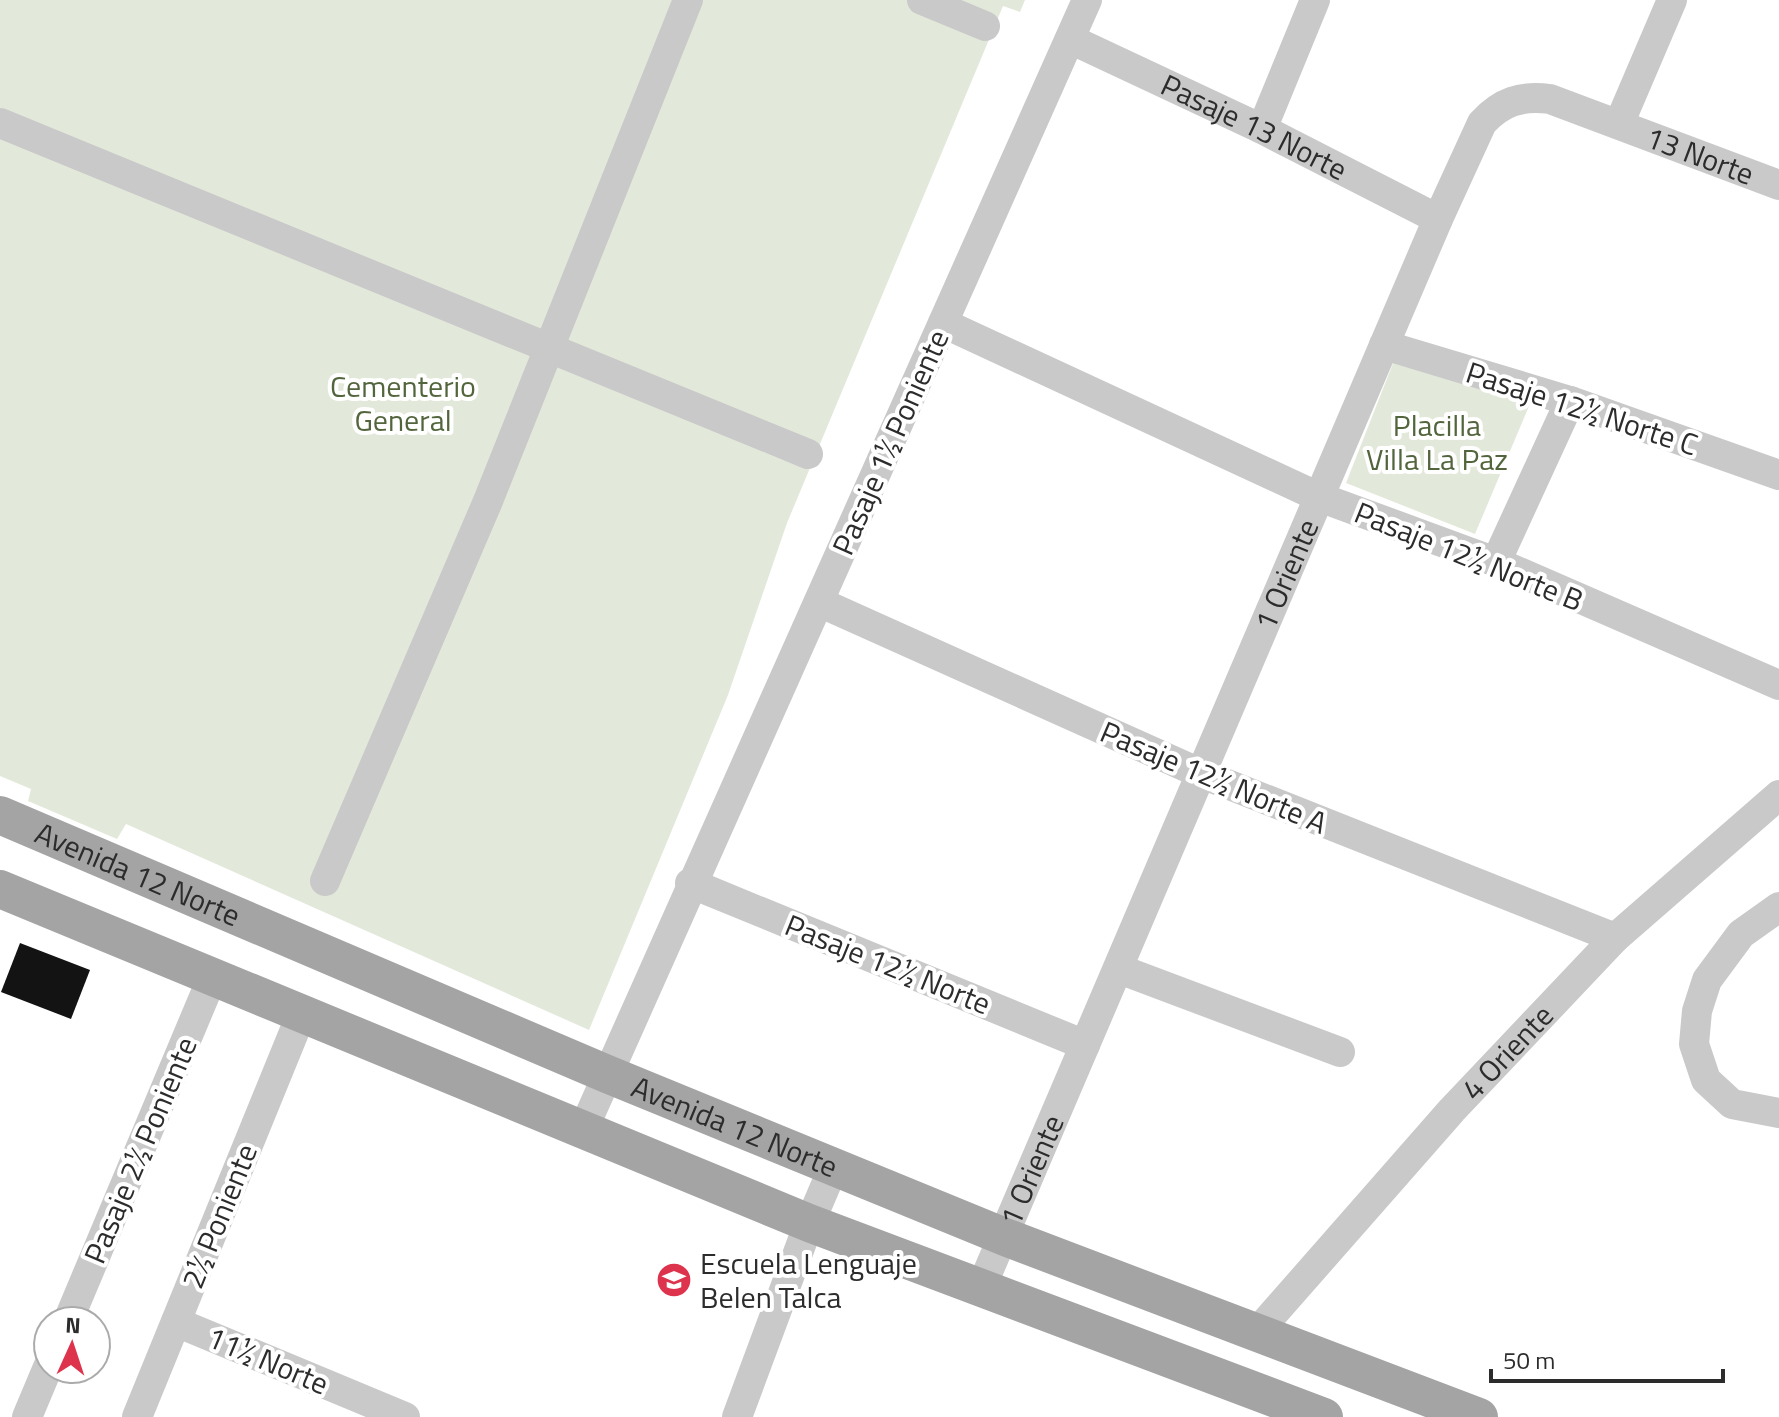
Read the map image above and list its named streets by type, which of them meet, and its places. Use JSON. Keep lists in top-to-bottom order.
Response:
{
  "streets": {
    "main road": ["Avenida 12 Norte"],
    "street": [
      "Pasaje 13 Norte",
      "13 Norte",
      "Pasaje 12½ Norte C",
      "Pasaje 1½ Poniente",
      "Pasaje 12½ Norte B",
      "1 Oriente",
      "Pasaje 12½ Norte A",
      "Pasaje 12½ Norte",
      "4 Oriente",
      "Pasaje 2½ Poniente",
      "2½ Poniente",
      "11½ Norte"
    ]
  },
  "crossings": [
    ["Pasaje 13 Norte", "Pasaje 1½ Poniente"],
    ["Pasaje 13 Norte", "1 Oriente"],
    ["13 Norte", "1 Oriente"],
    ["Pasaje 12½ Norte C", "1 Oriente"],
    ["Pasaje 1½ Poniente", "Pasaje 12½ Norte B"],
    ["Pasaje 1½ Poniente", "Pasaje 12½ Norte A"],
    ["Pasaje 1½ Poniente", "Avenida 12 Norte"],
    ["Pasaje 1½ Poniente", "Pasaje 12½ Norte"],
    ["Pasaje 12½ Norte B", "1 Oriente"],
    ["1 Oriente", "Pasaje 12½ Norte A"],
    ["1 Oriente", "Avenida 12 Norte"],
    ["1 Oriente", "Pasaje 12½ Norte"],
    ["Pasaje 12½ Norte A", "4 Oriente"],
    ["Avenida 12 Norte", "4 Oriente"],
    ["Avenida 12 Norte", "Pasaje 2½ Poniente"],
    ["Avenida 12 Norte", "2½ Poniente"],
    ["2½ Poniente", "11½ Norte"]
  ],
  "parks": ["Cementerio General", "Placilla Villa La Paz"],
  "places": {
    "school or university": ["Escuela Lenguaje Belen Talca"]
  },
  "scale_bar": "50 m",
  "north": "top"
}
